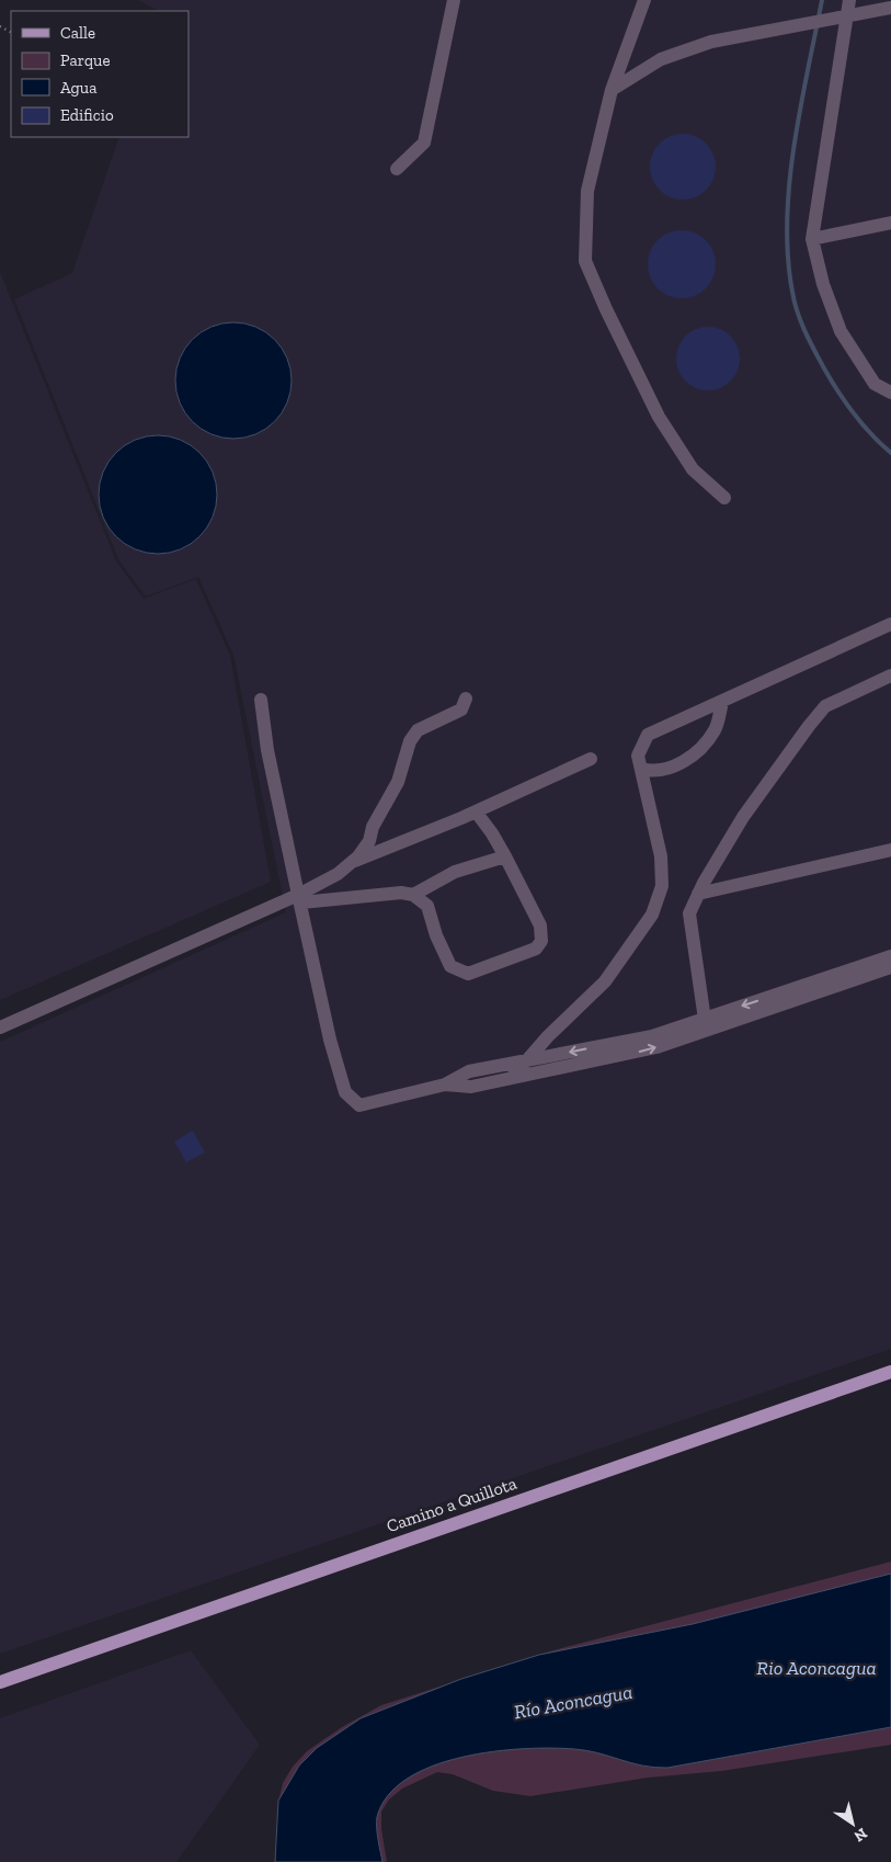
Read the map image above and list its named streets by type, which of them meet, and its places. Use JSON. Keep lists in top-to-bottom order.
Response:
{
  "streets": {
    "main road": ["Camino a Quillota"]
  },
  "water": ["Rio Aconcagua", "Río Aconcagua"],
  "legend": [
    "Calle",
    "Parque",
    "Agua",
    "Edificio"
  ],
  "north": "bottom right"
}
